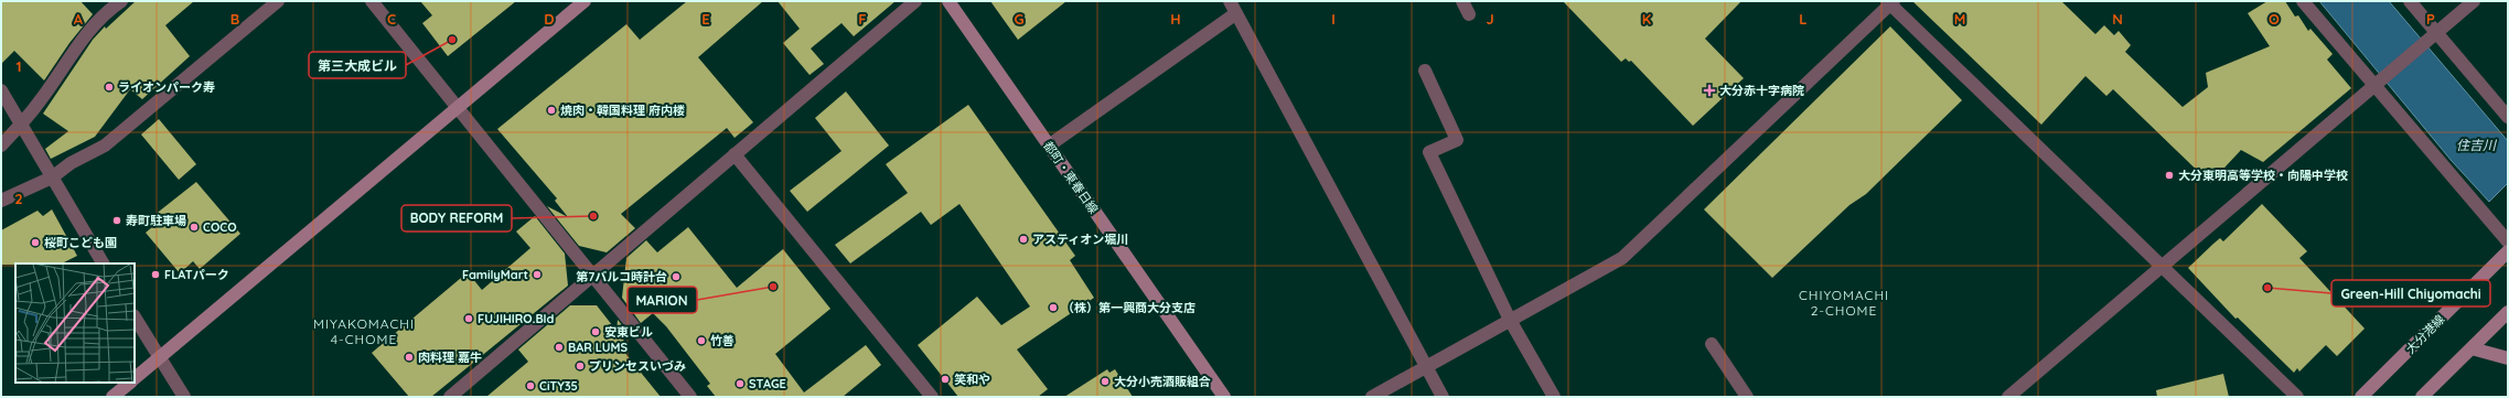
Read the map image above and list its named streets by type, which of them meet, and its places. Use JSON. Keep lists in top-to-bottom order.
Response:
{
  "streets": {
    "street": ["都町・東春日線", "大分港線"]
  },
  "districts": ["CHIYOMACHI 2-CHOME", "MIYAKOMACHI 4-CHOME"],
  "water": ["住吉川"],
  "places": {
    "other": [
      "第三大成ビル",
      "ライオンパーク寿",
      "焼肉・韓国料理 府内楼",
      "大分東明高等学校・向陽中学校",
      "BODY REFORM",
      "寿町駐車場",
      "COCO",
      "アスティオン堀川",
      "桜町こども園",
      "FLATパーク",
      "FamilyMart",
      "第7バルコ時計台",
      "MARION",
      "Green-Hill Chiyomachi",
      "（株）第一興商大分支店",
      "FUJIHIRO.Bld",
      "安東ビル",
      "竹善",
      "BAR LUMS",
      "肉料理 嘉牛",
      "プリンセスいづみ",
      "笑和や",
      "大分小売酒販組合",
      "STAGE",
      "CiTY35"
    ],
    "health": ["大分赤十字病院"]
  },
  "grid": {
    "columns": [
      "A",
      "B",
      "C",
      "D",
      "E",
      "F",
      "G",
      "H",
      "I",
      "J",
      "K",
      "L",
      "M",
      "N",
      "O",
      "P"
    ],
    "rows": ["1", "2"]
  }
}
